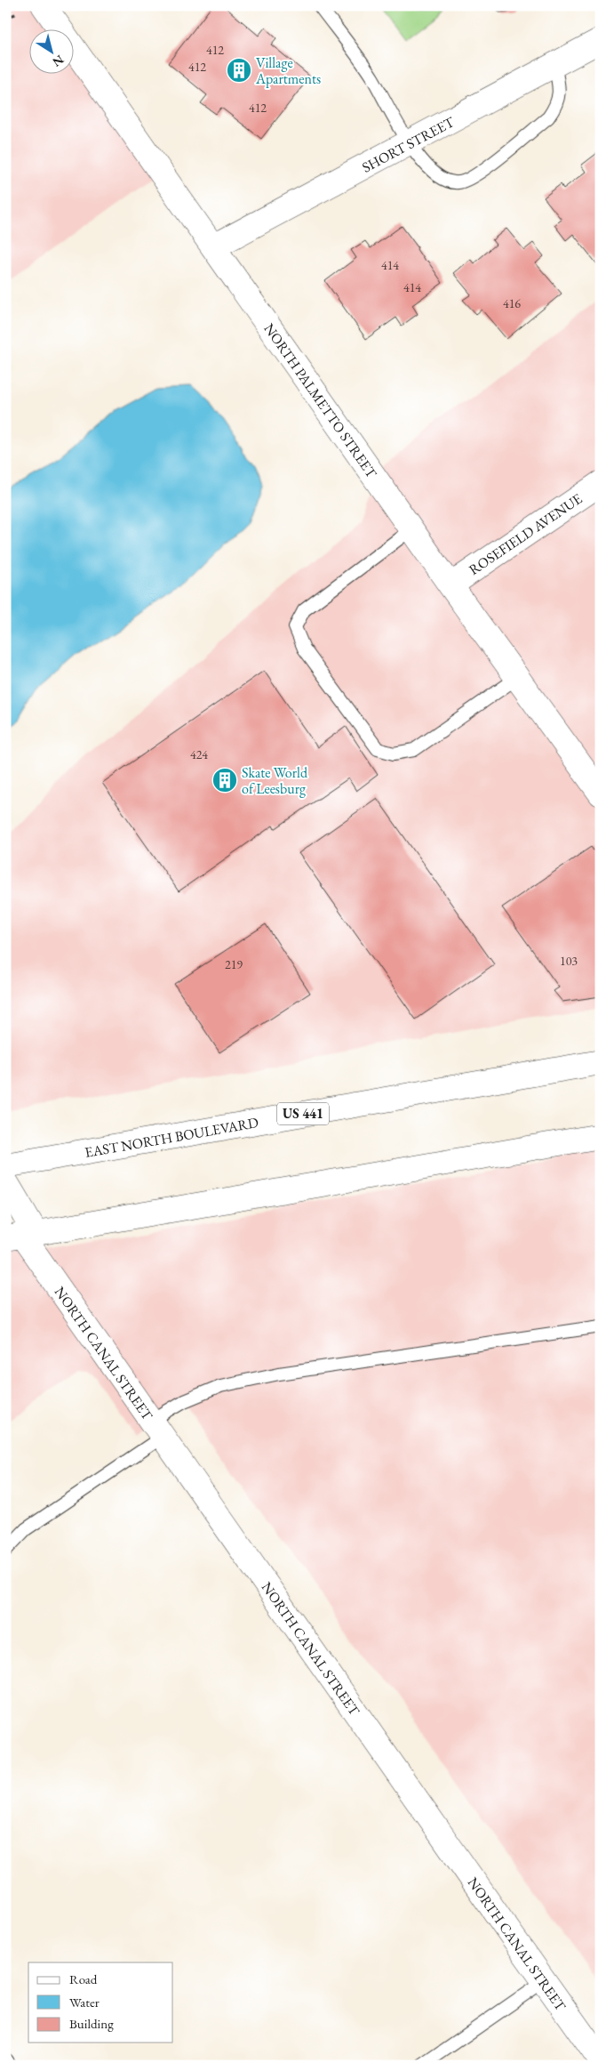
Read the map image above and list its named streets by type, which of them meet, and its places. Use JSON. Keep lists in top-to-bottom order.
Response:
{
  "streets": {
    "street": [
      "SHORT STREET",
      "NORTH PALMETTO STREET",
      "ROSEFIELD AVENUE",
      "US 441",
      "EAST NORTH BOULEVARD",
      "NORTH CANAL STREET"
    ]
  },
  "crossings": [
    ["SHORT STREET", "NORTH PALMETTO STREET"],
    ["NORTH PALMETTO STREET", "ROSEFIELD AVENUE"]
  ],
  "places": {
    "building": ["Village Apartments", "Skate World of Leesburg"]
  },
  "house_numbers": [
    "412",
    "412",
    "412",
    "414",
    "414",
    "416",
    "424",
    "103",
    "219"
  ],
  "legend": ["Road", "Water", "Building"],
  "north": "bottom right"
}
